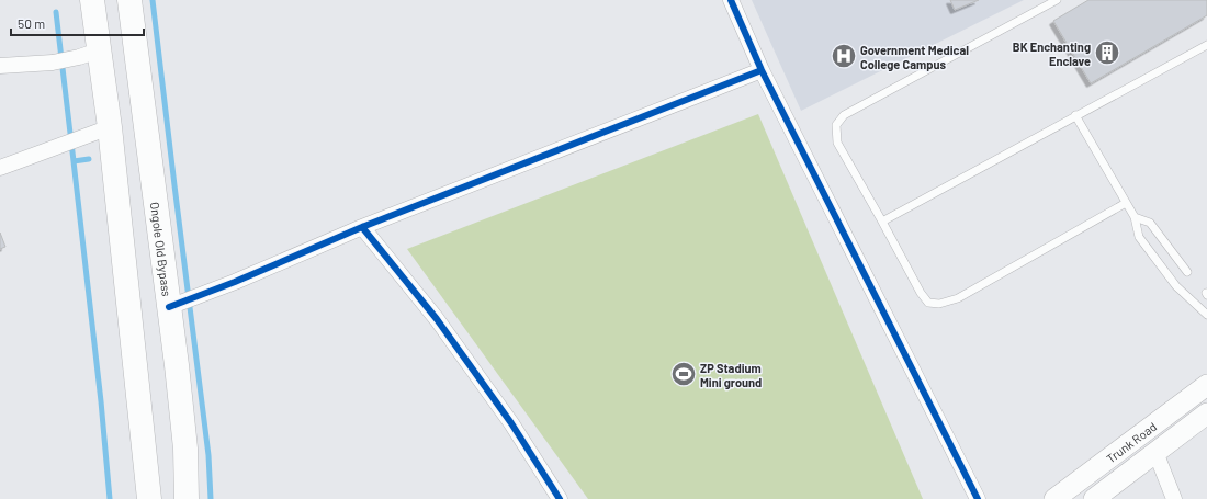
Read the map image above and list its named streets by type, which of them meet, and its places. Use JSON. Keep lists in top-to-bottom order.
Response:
{
  "streets": {
    "main road": ["Ongole Old Bypass", "Trunk Road"]
  },
  "places": {
    "building": ["BK Enchanting Enclave"],
    "hospital": ["Government Medical College Campus"],
    "sports": ["ZP Stadium Mini ground"]
  },
  "scale_bar": "50 m"
}
